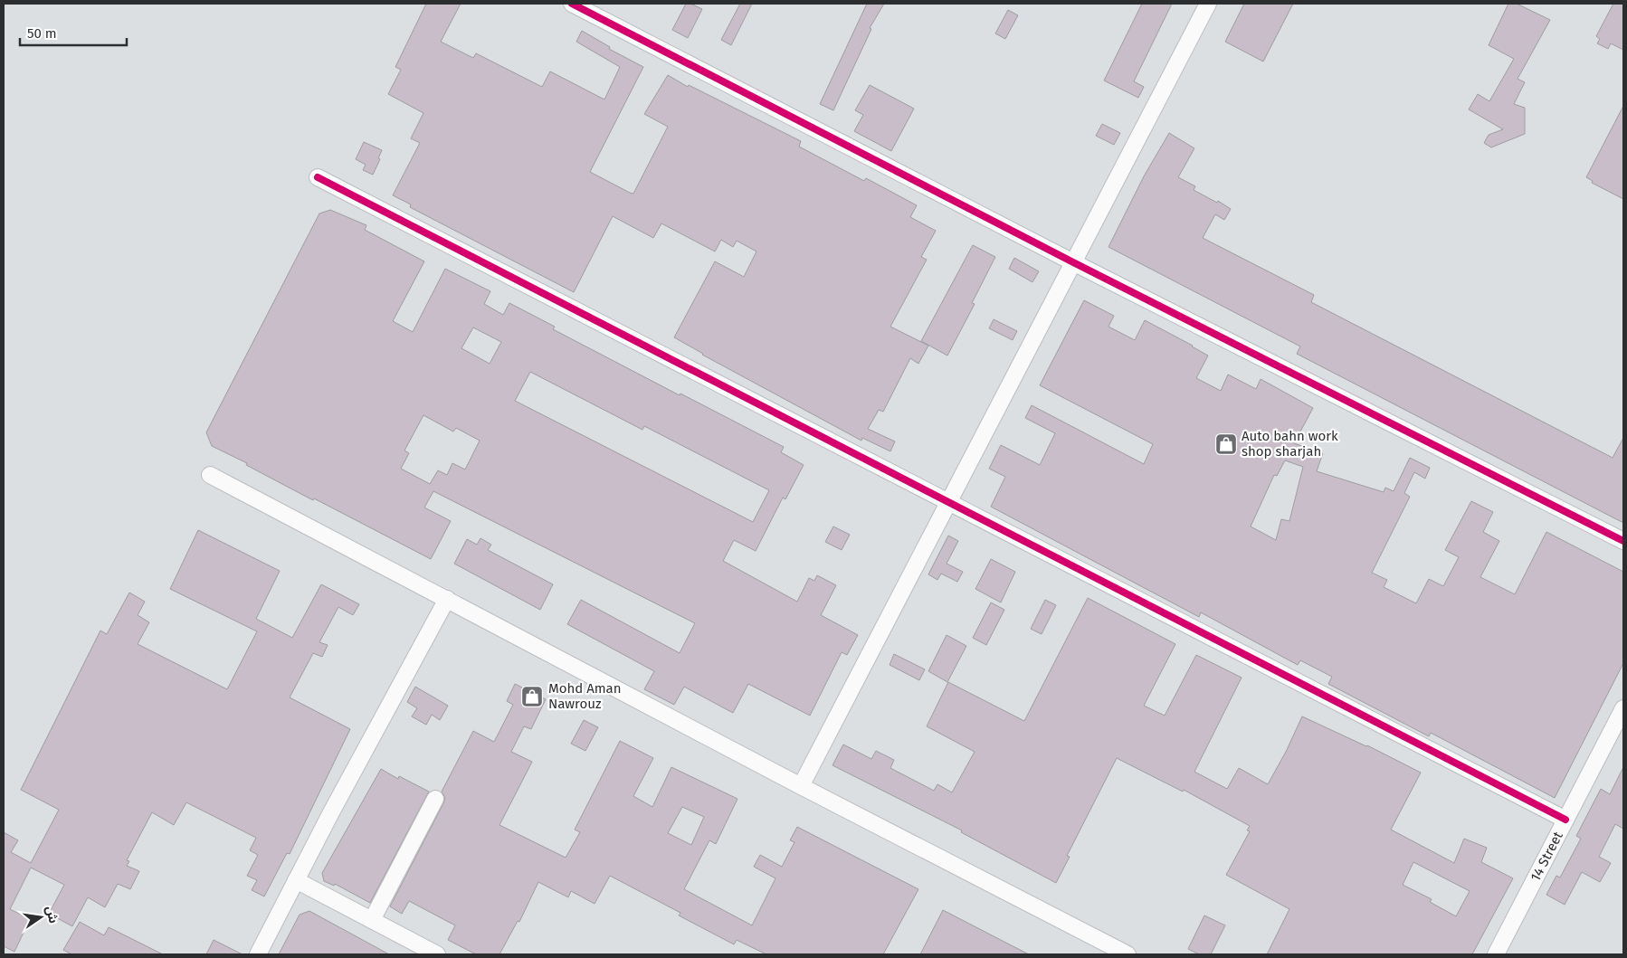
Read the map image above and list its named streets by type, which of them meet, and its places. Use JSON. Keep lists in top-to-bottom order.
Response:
{
  "streets": {
    "street": ["14 Street"]
  },
  "places": {
    "shop": ["Auto bahn work shop sharjah", "Mohd Aman Nawrouz"]
  },
  "scale_bar": "50 m",
  "north": "right"
}
